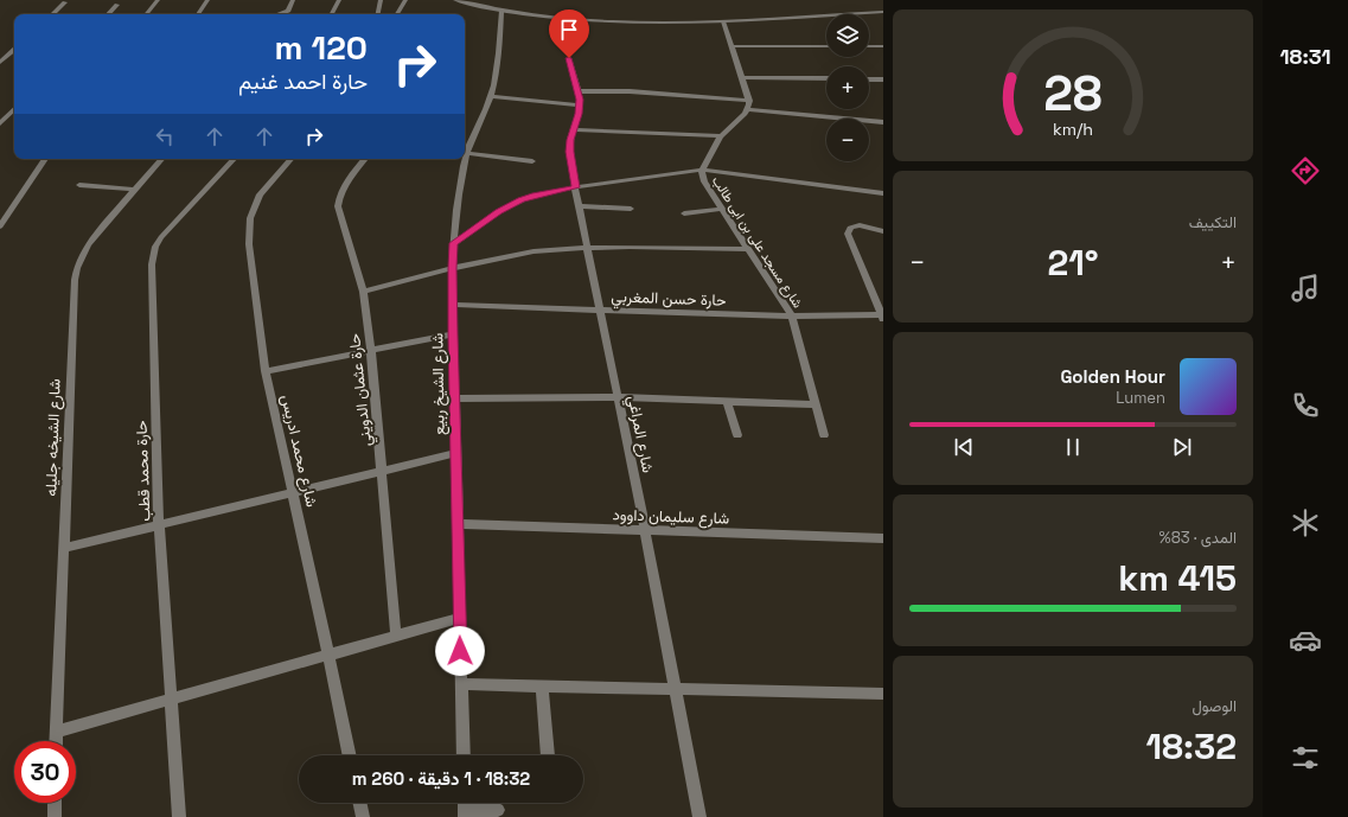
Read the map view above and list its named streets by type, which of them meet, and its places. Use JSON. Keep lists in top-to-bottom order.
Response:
{
  "streets": {
    "street": [
      "شارع مسجد على بن ابى طالب",
      "حارة حسن المغربي",
      "شارع الشيخ ربيع",
      "حارة عثمان الدويني",
      "شارع المراغي",
      "شارع الشيخه جليله",
      "شارع محمد ادريس",
      "حارة محمد قطب",
      "شارع سليمان داوود"
    ]
  },
  "crossings": [
    ["شارع مسجد على بن ابى طالب", "حارة حسن المغربي"],
    ["حارة حسن المغربي", "شارع الشيخ ربيع"],
    ["حارة حسن المغربي", "شارع المراغي"],
    ["شارع الشيخ ربيع", "شارع سليمان داوود"],
    ["شارع المراغي", "شارع سليمان داوود"]
  ],
  "page": {
    "tabs": "18:31",
    "map_buttons": ["+", "−"],
    "turn": ["120 m", "حارة احمد غنيم"],
    "tile": [
      "التكييف",
      ["المدى · 83%", "415 km"],
      ["الوصول", "18:32"]
    ],
    "heat": ["−", "21°", "+"],
    "song": ["Golden Hour", "Lumen"],
    "limit": "30",
    "trip": "18:32 · 1 دقيقة · 260 m",
    "gauge": ["28", "km/h"]
  }
}
